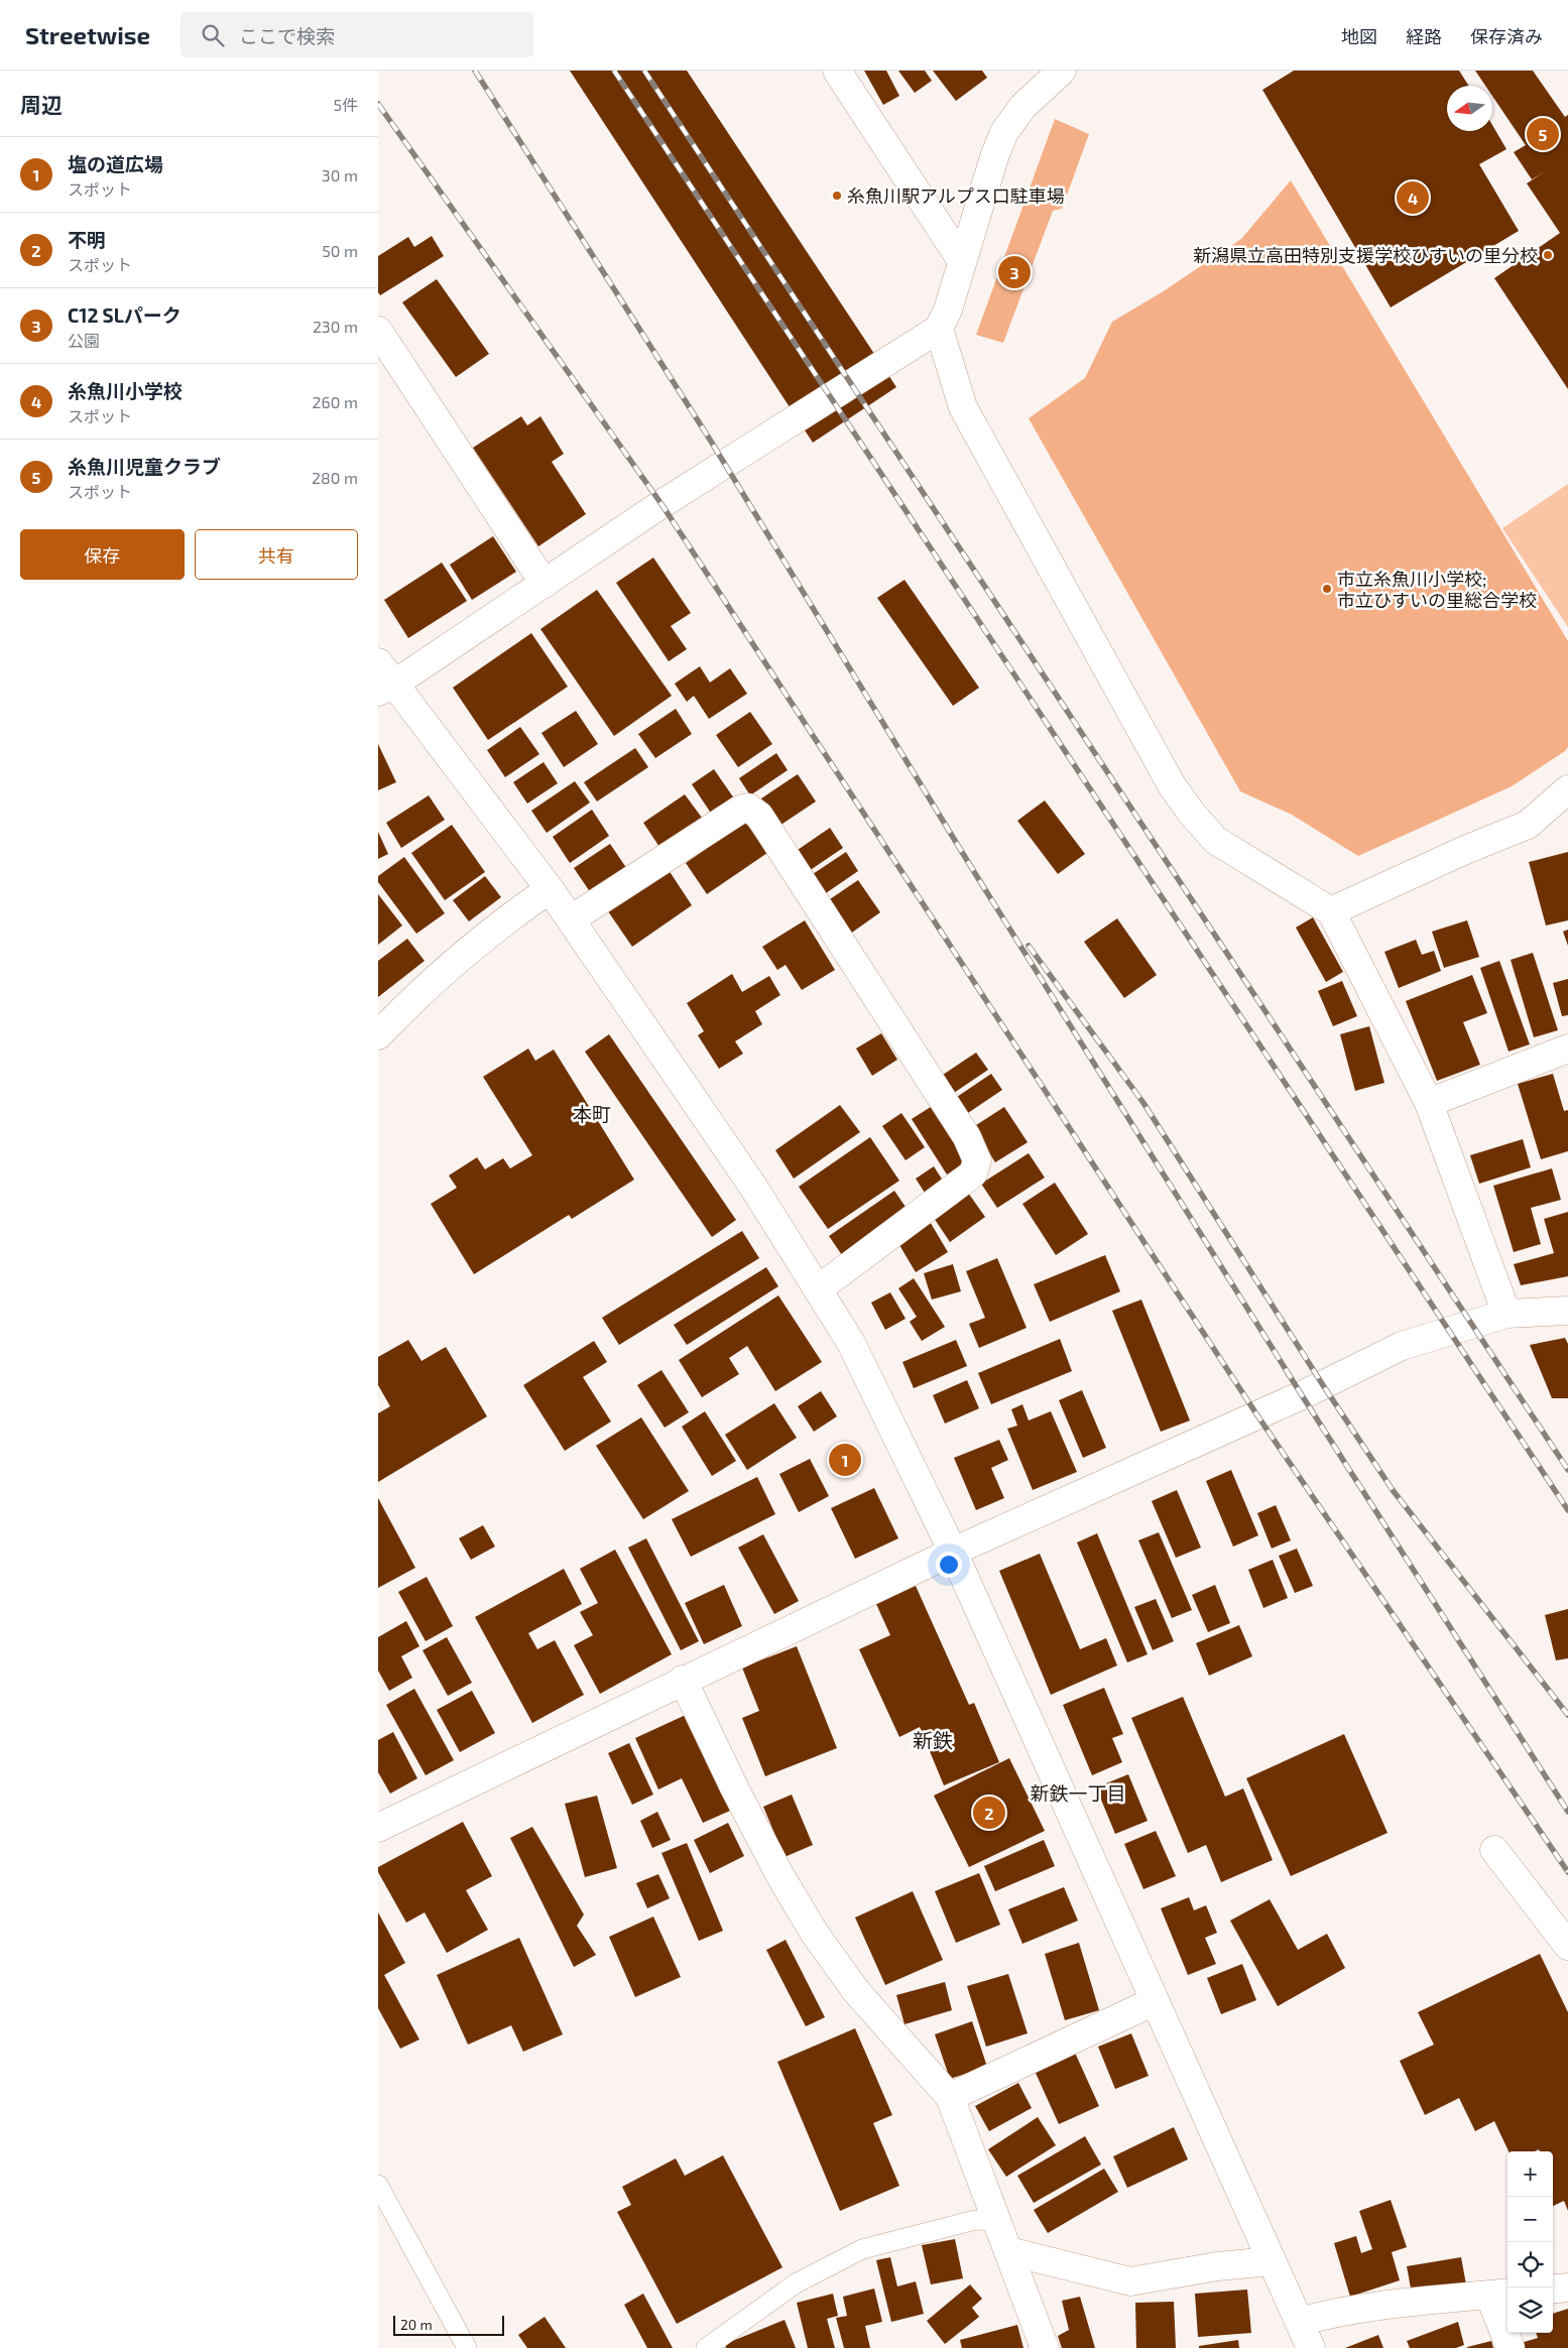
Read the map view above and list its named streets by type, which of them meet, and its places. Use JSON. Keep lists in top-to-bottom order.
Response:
{
  "districts": ["本町", "新鉄", "新鉄一丁目"],
  "places": ["糸魚川駅アルプス口駐車場", "新潟県立高田特別支援学校ひすいの里分校", "市立糸魚川小学校; 市立ひすいの里総合学校"],
  "scale_bar": "20 m",
  "north": "left",
  "page": {
    "header": "Streetwise",
    "search": "ここで検索",
    "nav": ["地図", "経路", "保存済み"],
    "heading": ["周辺", "5件"],
    "pins": [
      "5",
      "4",
      "3",
      "1",
      "2"
    ],
    "list": [
      {
        "mark": "1",
        "name": "塩の道広場",
        "note": "スポット",
        "value": "30 m"
      },
      {
        "mark": "2",
        "name": "不明",
        "note": "スポット",
        "value": "50 m"
      },
      {
        "mark": "3",
        "name": "C12 SLパーク",
        "note": "公園",
        "value": "230 m"
      },
      {
        "mark": "4",
        "name": "糸魚川小学校",
        "note": "スポット",
        "value": "260 m"
      },
      {
        "mark": "5",
        "name": "糸魚川児童クラブ",
        "note": "スポット",
        "value": "280 m"
      }
    ],
    "buttons": ["保存", "共有"],
    "map_buttons": ["+", "−"],
    "scale": "20 m"
  }
}
